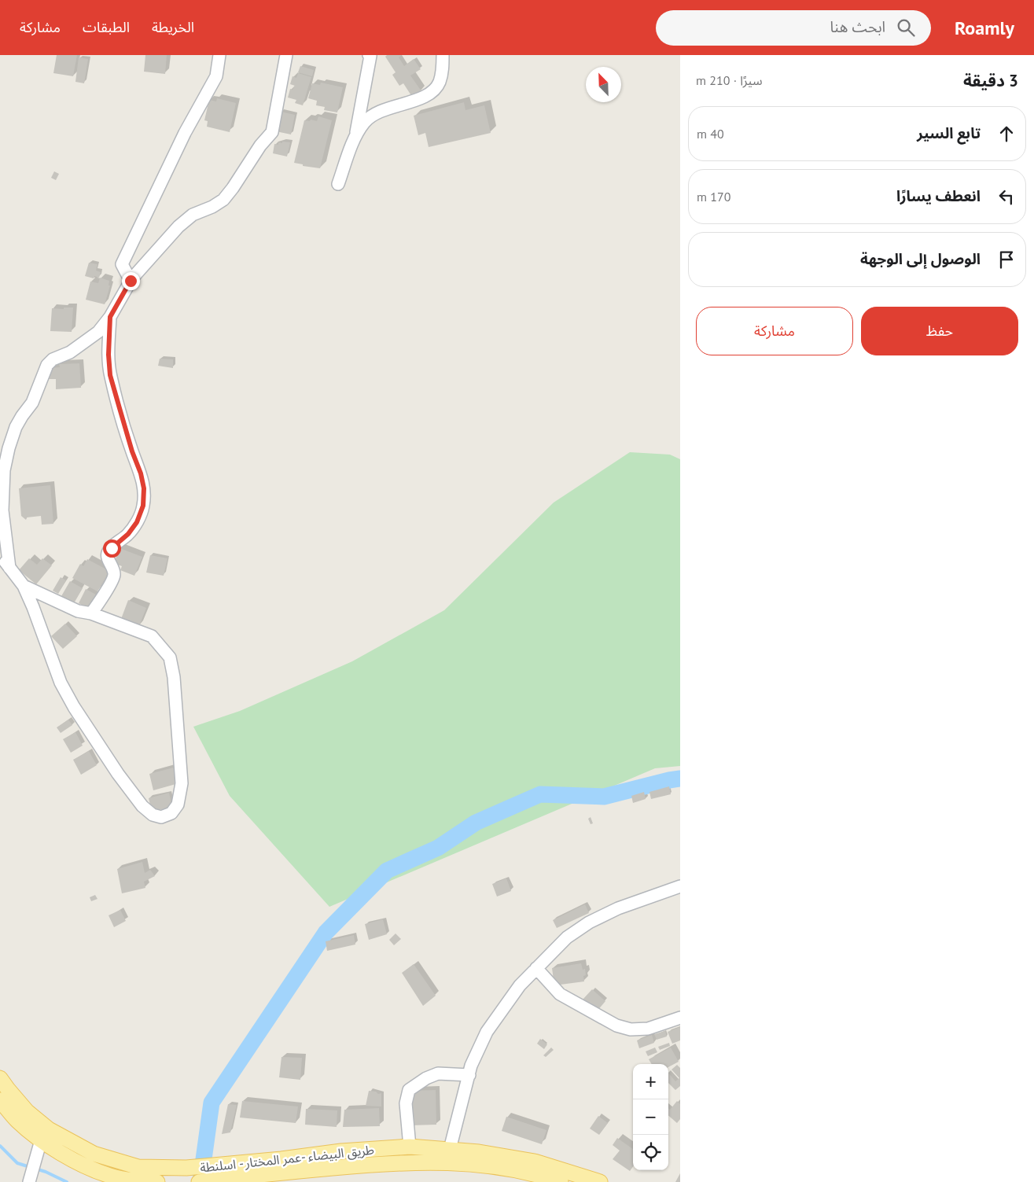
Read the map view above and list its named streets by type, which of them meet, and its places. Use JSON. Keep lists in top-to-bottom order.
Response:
{
  "streets": {
    "main road": ["طريق البيضاء -عمر المختار - اسلنطة"]
  },
  "north": "top left",
  "page": {
    "header": "Roamly",
    "search": "ابحث هنا",
    "nav": ["الخريطة", "الطبقات", "مشاركة"],
    "heading": ["3 دقيقة", "سيرًا · 210 m"],
    "list": [
      ["تابع السير", "40 m"],
      ["انعطف يسارًا", "170 m"],
      "الوصول إلى الوجهة"
    ],
    "buttons": ["حفظ", "مشاركة"],
    "map_buttons": ["+", "−"]
  }
}
